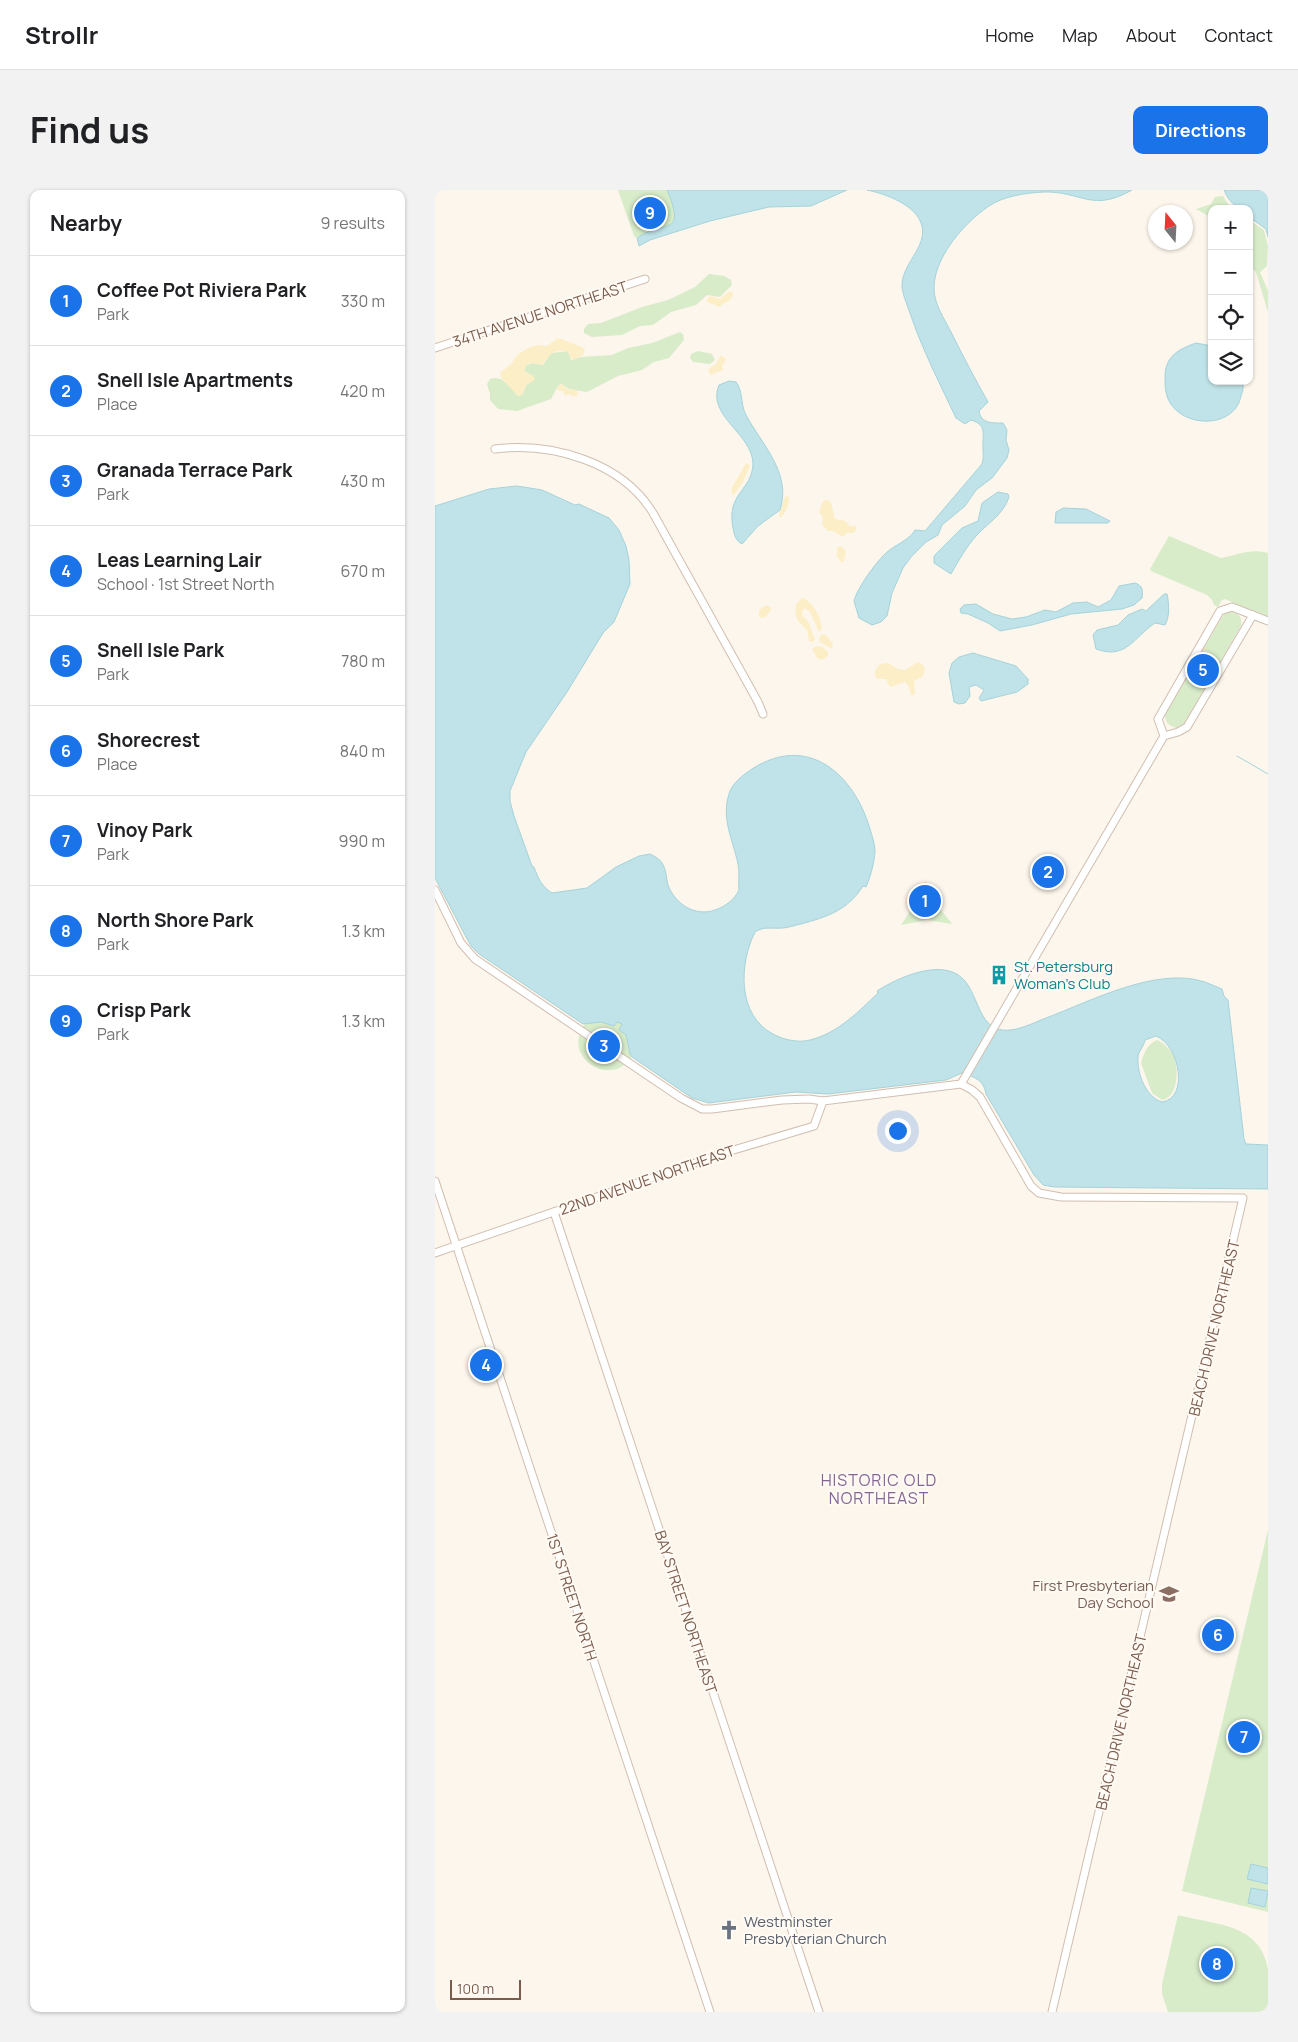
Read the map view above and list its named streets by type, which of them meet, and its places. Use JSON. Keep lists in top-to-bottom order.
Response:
{
  "streets": {
    "street": [
      "34TH AVENUE NORTHEAST",
      "22ND AVENUE NORTHEAST",
      "BEACH DRIVE NORTHEAST",
      "1ST STREET NORTH",
      "BAY STREET NORTHEAST"
    ]
  },
  "crossings": [
    ["22ND AVENUE NORTHEAST", "1ST STREET NORTH"],
    ["22ND AVENUE NORTHEAST", "BAY STREET NORTHEAST"]
  ],
  "districts": ["HISTORIC OLD NORTHEAST"],
  "places": {
    "building": ["St. Petersburg Woman's Club"],
    "school or university": ["First Presbyterian Day School"],
    "church": ["Westminster Presbyterian Church"]
  },
  "scale_bar": "100 m",
  "north": "top",
  "page": {
    "header": "Strollr",
    "nav": [
      "Home",
      "Map",
      "About",
      "Contact"
    ],
    "title": "Find us",
    "buttons": "Directions",
    "heading": ["Nearby", "9 results"],
    "pins": [
      "9",
      "5",
      "2",
      "1",
      "3",
      "4",
      "6",
      "7",
      "8"
    ],
    "map_buttons": ["+", "−"],
    "list": [
      {
        "mark": "1",
        "name": "Coffee Pot Riviera Park",
        "note": "Park",
        "value": "330 m"
      },
      {
        "mark": "2",
        "name": "Snell Isle Apartments",
        "note": "Place",
        "value": "420 m"
      },
      {
        "mark": "3",
        "name": "Granada Terrace Park",
        "note": "Park",
        "value": "430 m"
      },
      {
        "mark": "4",
        "name": "Leas Learning Lair",
        "note": "School · 1st Street North",
        "value": "670 m"
      },
      {
        "mark": "5",
        "name": "Snell Isle Park",
        "note": "Park",
        "value": "780 m"
      },
      {
        "mark": "6",
        "name": "Shorecrest",
        "note": "Place",
        "value": "840 m"
      },
      {
        "mark": "7",
        "name": "Vinoy Park",
        "note": "Park",
        "value": "990 m"
      },
      {
        "mark": "8",
        "name": "North Shore Park",
        "note": "Park",
        "value": "1.3 km"
      },
      {
        "mark": "9",
        "name": "Crisp Park",
        "note": "Park",
        "value": "1.3 km"
      }
    ],
    "scale": "100 m"
  }
}
